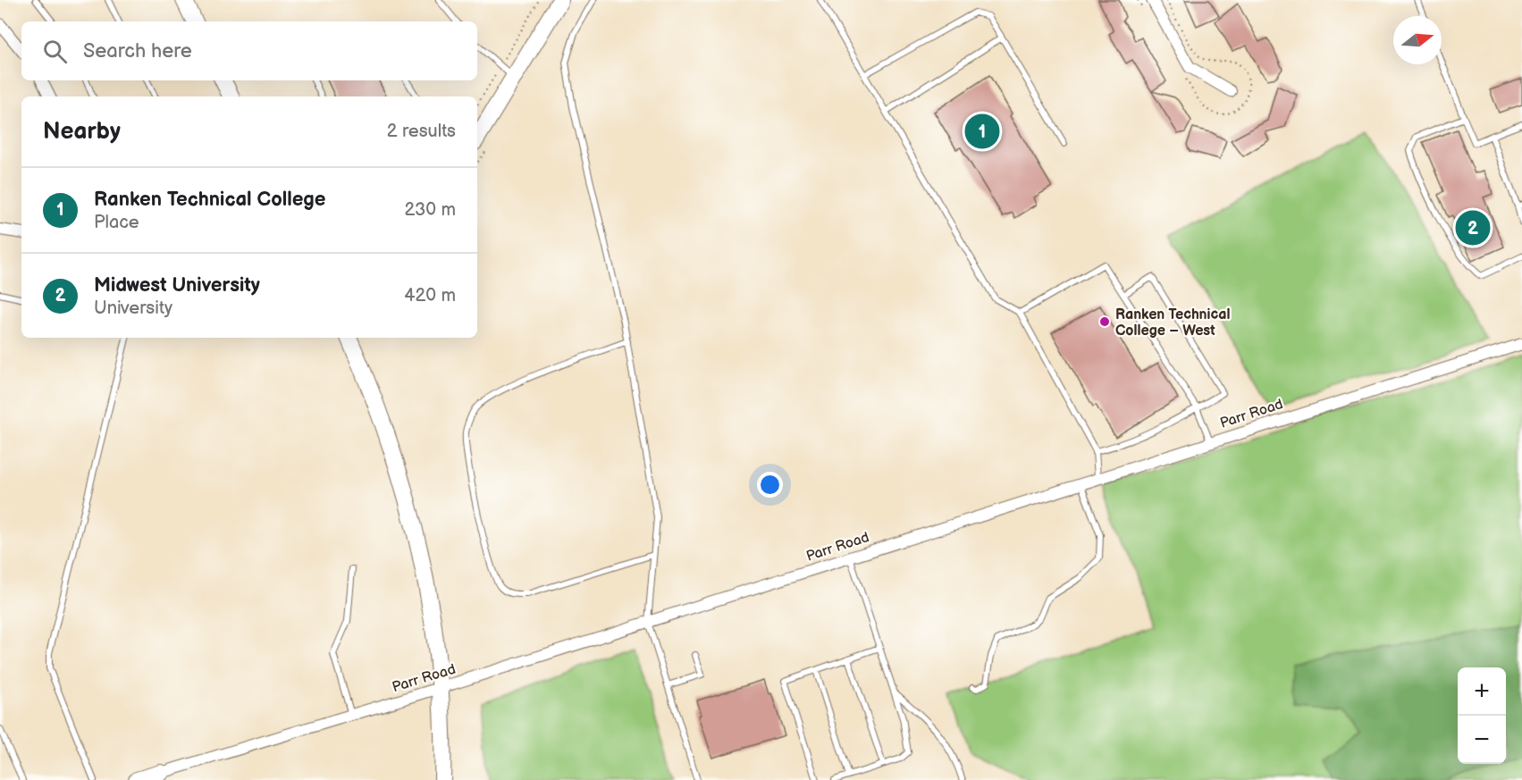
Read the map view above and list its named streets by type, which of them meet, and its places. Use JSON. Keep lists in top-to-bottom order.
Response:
{
  "streets": {
    "street": ["Parr Road"]
  },
  "places": ["Ranken Technical College – West"],
  "north": "right",
  "page": {
    "search": "Search here",
    "heading": ["Nearby", "2 results"],
    "pins": ["1", "2"],
    "list": [
      {
        "mark": "1",
        "name": "Ranken Technical College",
        "note": "Place",
        "value": "230 m"
      },
      {
        "mark": "2",
        "name": "Midwest University",
        "note": "University",
        "value": "420 m"
      }
    ],
    "map_buttons": ["+", "−"]
  }
}
